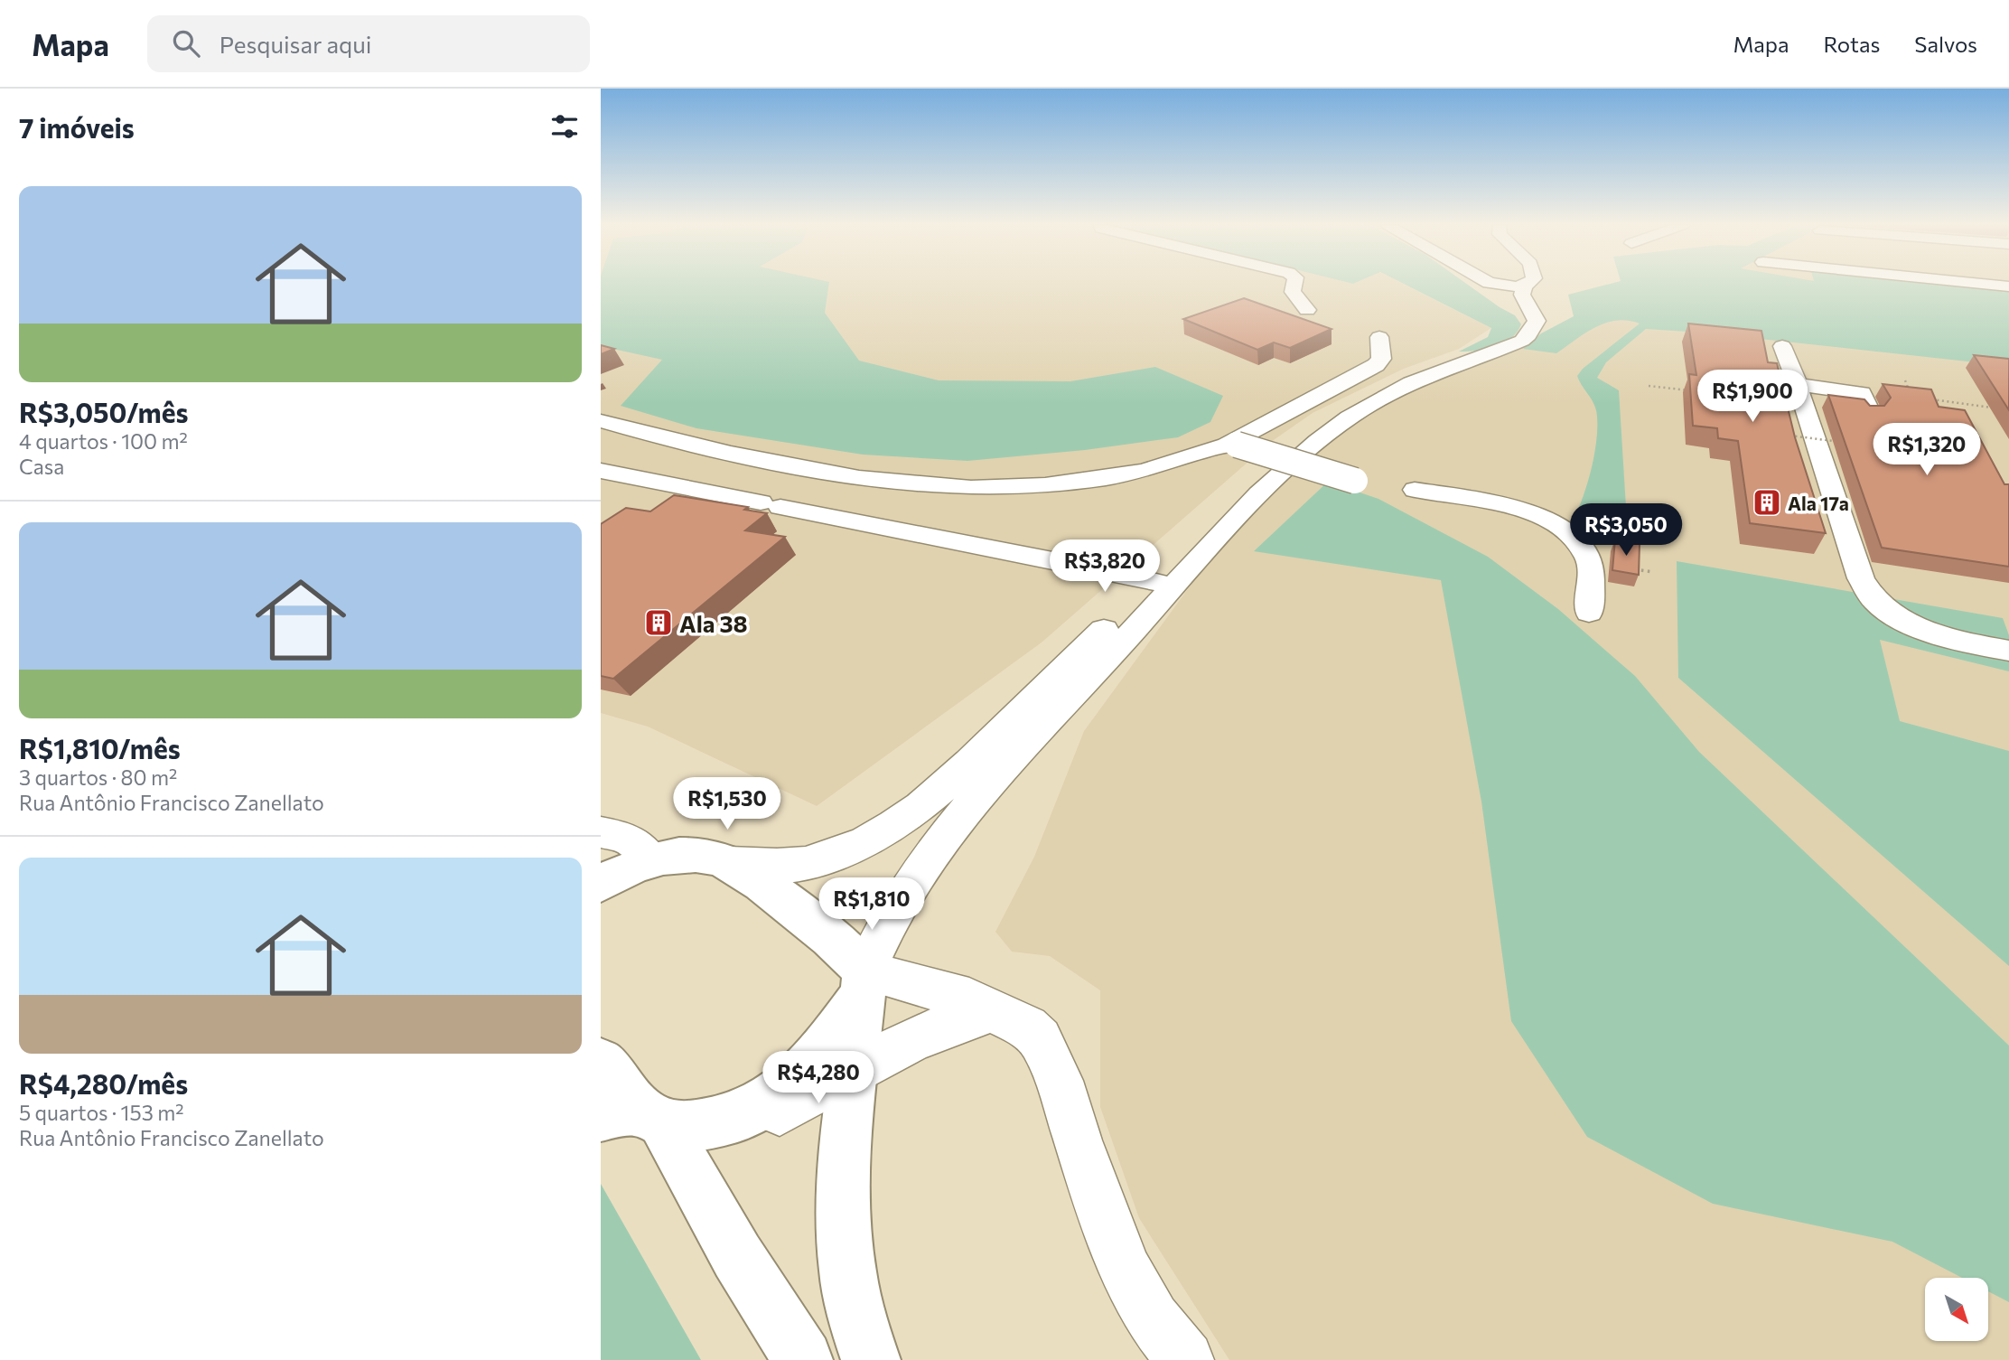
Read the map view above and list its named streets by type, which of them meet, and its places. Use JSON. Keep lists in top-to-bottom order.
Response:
{
  "places": {
    "building": ["Ala 17a", "Ala 38"]
  },
  "north": "bottom right",
  "page": {
    "header": "Mapa",
    "search": "Pesquisar aqui",
    "nav": ["Mapa", "Rotas", "Salvos"],
    "heading": "7 imóveis",
    "list": [
      {
        "name": "R$3,050/mês",
        "note": "4 quartos · 100 m² · Casa"
      },
      {
        "name": "R$1,810/mês",
        "note": "3 quartos · 80 m² · Rua Antônio Francisco Zanellato"
      },
      {
        "name": "R$4,280/mês",
        "note": "5 quartos · 153 m² · Rua Antônio Francisco Zanellato"
      }
    ],
    "price": [
      "R$1,900",
      "R$1,320",
      "R$3,050",
      "R$3,820",
      "R$1,530",
      "R$1,810",
      "R$4,280"
    ]
  }
}
